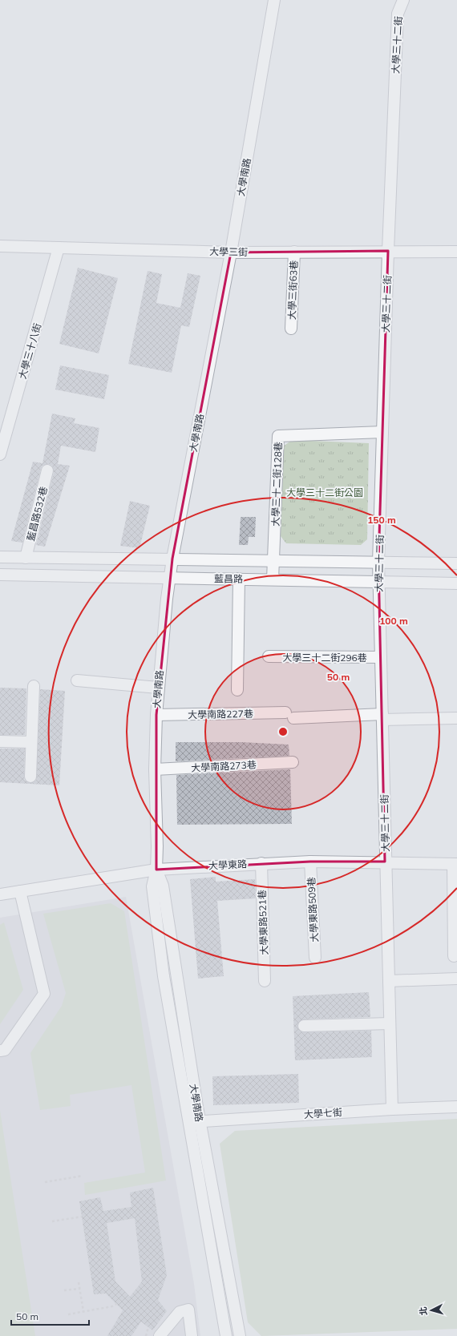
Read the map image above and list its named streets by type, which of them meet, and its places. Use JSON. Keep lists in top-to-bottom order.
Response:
{
  "streets": {
    "street": [
      "大學三十二街",
      "大學南路",
      "大學三街",
      "大學三街63巷",
      "大學三十八街",
      "大學三十二街128巷",
      "藍昌路532巷",
      "藍昌路",
      "大學三十二街296巷",
      "大學南路227巷",
      "大學南路273巷",
      "大學東路",
      "大學東路509巷",
      "大學東路521巷",
      "大學七街"
    ]
  },
  "crossings": [
    ["大學三十二街", "大學三街"],
    ["大學三十二街", "大學三十二街128巷"],
    ["大學三十二街", "藍昌路"],
    ["大學三十二街", "大學三十二街296巷"],
    ["大學三十二街", "大學南路227巷"],
    ["大學三十二街", "大學東路"],
    ["大學三十二街", "大學七街"],
    ["大學南路", "大學三街"],
    ["大學南路", "藍昌路"],
    ["大學南路", "大學南路227巷"],
    ["大學南路", "大學南路273巷"],
    ["大學南路", "大學東路"],
    ["大學南路", "大學七街"],
    ["大學三街", "大學三街63巷"],
    ["大學三街", "大學三十八街"],
    ["大學三十二街128巷", "藍昌路"],
    ["藍昌路532巷", "藍昌路"],
    ["大學東路", "大學東路509巷"],
    ["大學東路", "大學東路521巷"]
  ],
  "parks": ["大學三十二街公園"],
  "scale_bar": "50 m",
  "north": "left",
  "rings": ["150 m", "100 m", "50 m"]
}
